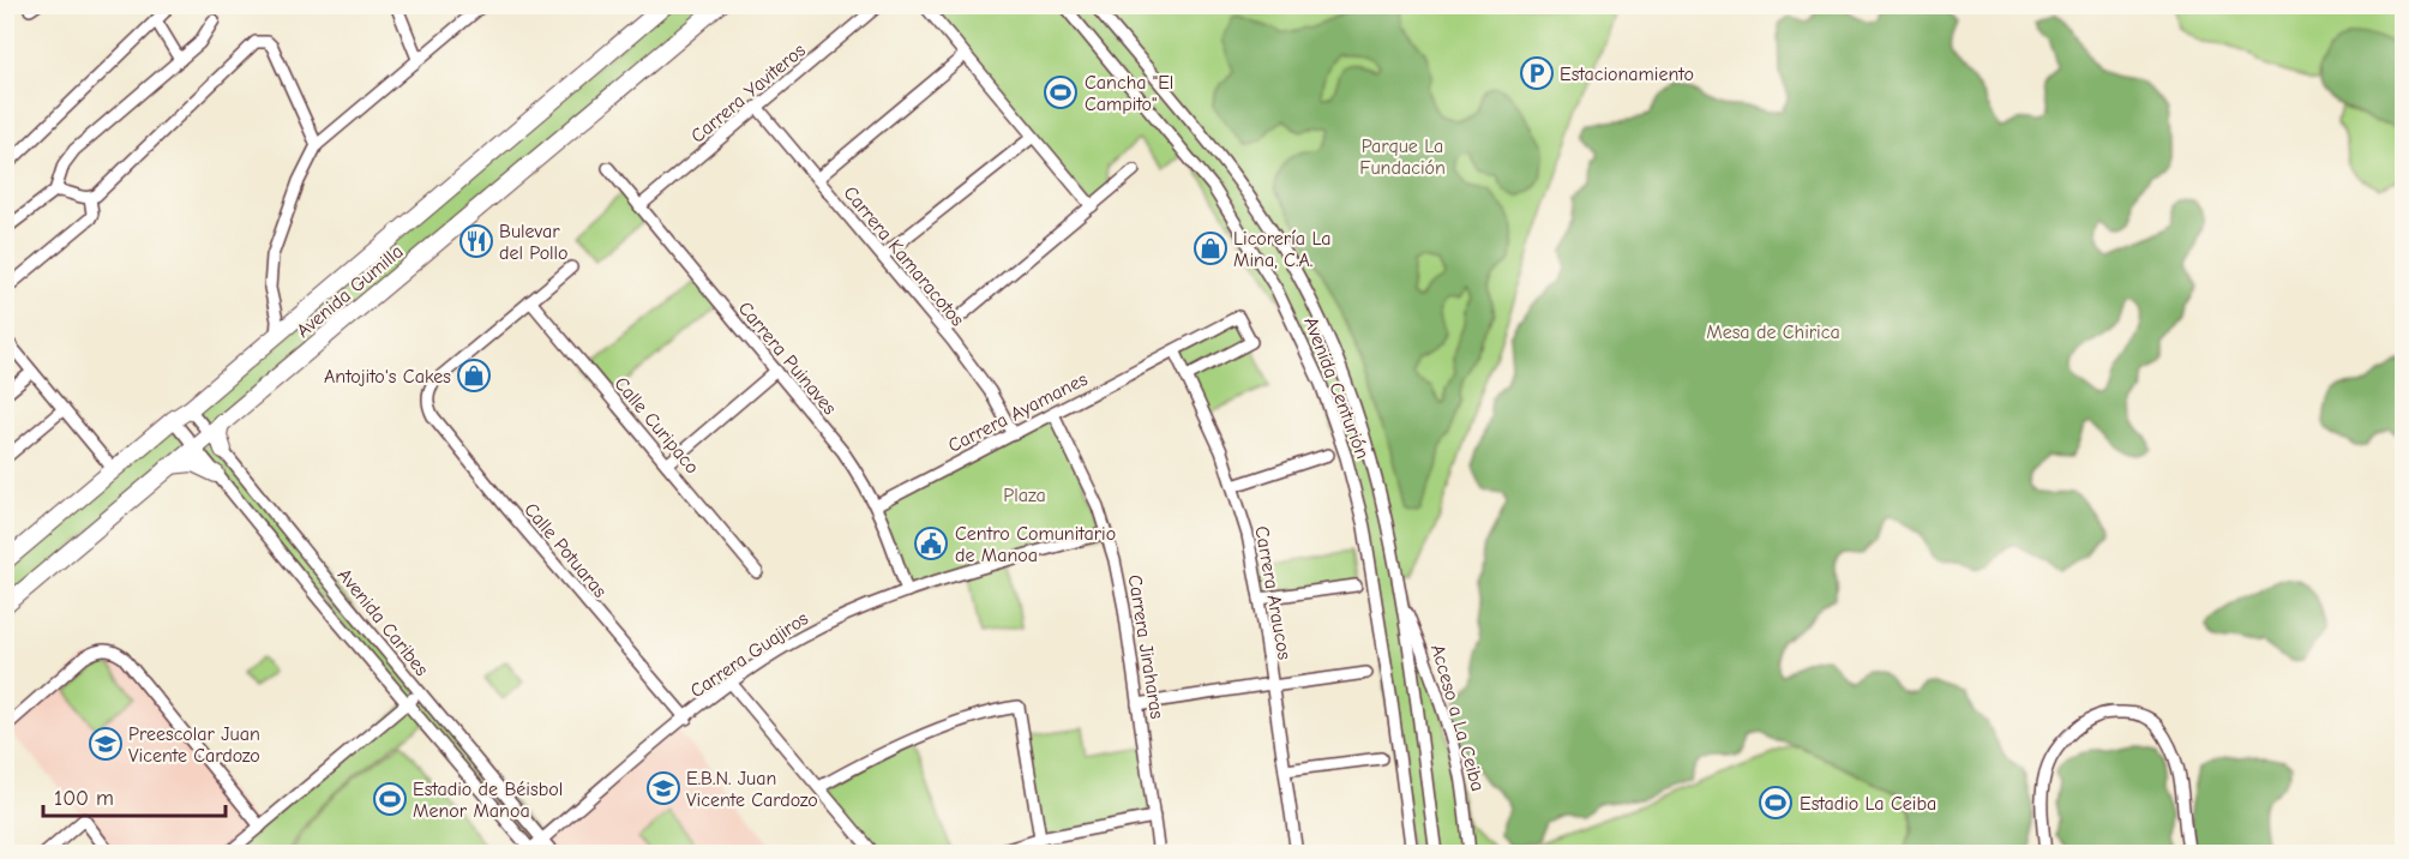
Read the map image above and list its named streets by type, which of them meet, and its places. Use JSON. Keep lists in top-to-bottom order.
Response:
{
  "streets": {
    "main road": ["Avenida Gumilla"],
    "street": [
      "Carrera Yaviteros",
      "Carrera Kamaracotos",
      "Carrera Puinaves",
      "Avenida Centurión",
      "Carrera Ayamanes",
      "Calle Curipaco",
      "Calle Potuaras",
      "Carrera Araucos",
      "Avenida Caribes",
      "Carrera Jiraharas",
      "Carrera Guajiros",
      "Acceso a La Ceiba"
    ]
  },
  "crossings": [
    ["Carrera Yaviteros", "Carrera Kamaracotos"],
    ["Carrera Yaviteros", "Carrera Puinaves"],
    ["Carrera Kamaracotos", "Carrera Ayamanes"],
    ["Avenida Gumilla", "Avenida Caribes"],
    ["Carrera Puinaves", "Carrera Ayamanes"],
    ["Carrera Puinaves", "Carrera Guajiros"],
    ["Avenida Centurión", "Acceso a La Ceiba"],
    ["Carrera Ayamanes", "Carrera Araucos"],
    ["Carrera Ayamanes", "Carrera Jiraharas"],
    ["Calle Curipaco", "Calle Potuaras"],
    ["Calle Potuaras", "Carrera Guajiros"],
    ["Avenida Caribes", "Carrera Guajiros"],
    ["Carrera Jiraharas", "Carrera Guajiros"]
  ],
  "parks": ["Parque La Fundación", "Mesa de Chirica", "Plaza"],
  "places": {
    "parking": ["Estacionamiento"],
    "sports": ["Cancha \"El Campito\"", "Estadio de Béisbol Menor Manoa", "Estadio La Ceiba"],
    "restaurant": ["Bulevar del Pollo"],
    "shop": ["Licorería La Mina, C.A.", "Antojito's Cakes"],
    "public building": ["Centro Comunitario de Manoa"],
    "school or university": ["Preescolar Juan Vicente Cardozo", "E.B.N. Juan Vicente Cardozo"]
  },
  "scale_bar": "100 m"
}
